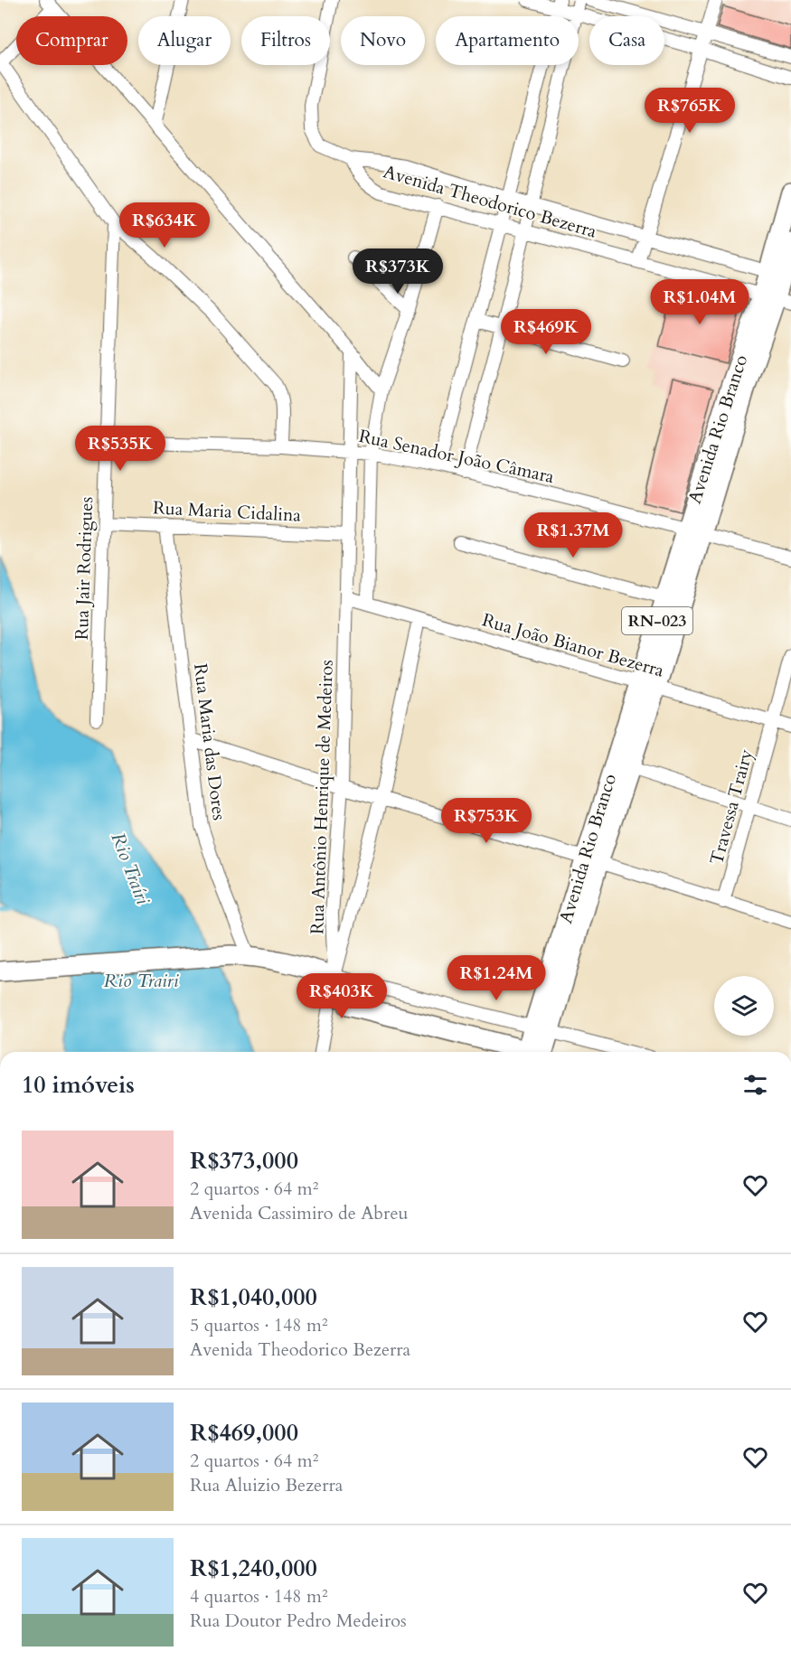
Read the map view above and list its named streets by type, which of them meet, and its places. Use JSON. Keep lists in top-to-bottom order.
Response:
{
  "streets": {
    "main road": ["Avenida Rio Branco", "RN-023"],
    "street": [
      "Avenida Theodorico Bezerra",
      "Rua Senador João Câmara",
      "Rua Maria Cidalina",
      "Rua Jair Rodrigues",
      "Rua João Bianor Bezerra",
      "Rua Maria das Dores",
      "Rua Antônio Henrique de Medeiros",
      "Travessa Trairy"
    ]
  },
  "crossings": [
    ["Avenida Theodorico Bezerra", "Avenida Rio Branco"],
    ["Avenida Rio Branco", "Rua Senador João Câmara"],
    ["Avenida Rio Branco", "Rua João Bianor Bezerra"],
    ["Rua Senador João Câmara", "Rua Jair Rodrigues"],
    ["Rua Senador João Câmara", "Rua Antônio Henrique de Medeiros"],
    ["Rua Maria Cidalina", "Rua Jair Rodrigues"],
    ["Rua Maria Cidalina", "Rua Maria das Dores"],
    ["Rua Maria Cidalina", "Rua Antônio Henrique de Medeiros"],
    ["RN-023", "Rua Antônio Henrique de Medeiros"],
    ["Rua João Bianor Bezerra", "Rua Antônio Henrique de Medeiros"],
    ["Rua João Bianor Bezerra", "Travessa Trairy"]
  ],
  "water": ["Rio Traíri", "Rio Trairi"],
  "page": {
    "chip": [
      "Comprar",
      "Alugar",
      "Filtros",
      "Novo",
      "Apartamento",
      "Casa"
    ],
    "price": [
      "R$765K",
      "R$634K",
      "R$373K",
      "R$1.04M",
      "R$469K",
      "R$535K",
      "R$1.37M",
      "R$753K",
      "R$1.24M",
      "R$403K"
    ],
    "heading": "10 imóveis",
    "list": [
      {
        "name": "R$373,000",
        "note": "2 quartos · 64 m² · Avenida Cassimiro de Abreu"
      },
      {
        "name": "R$1,040,000",
        "note": "5 quartos · 148 m² · Avenida Theodorico Bezerra"
      },
      {
        "name": "R$469,000",
        "note": "2 quartos · 64 m² · Rua Aluizio Bezerra"
      },
      {
        "name": "R$1,240,000",
        "note": "4 quartos · 148 m² · Rua Doutor Pedro Medeiros"
      }
    ]
  }
}
